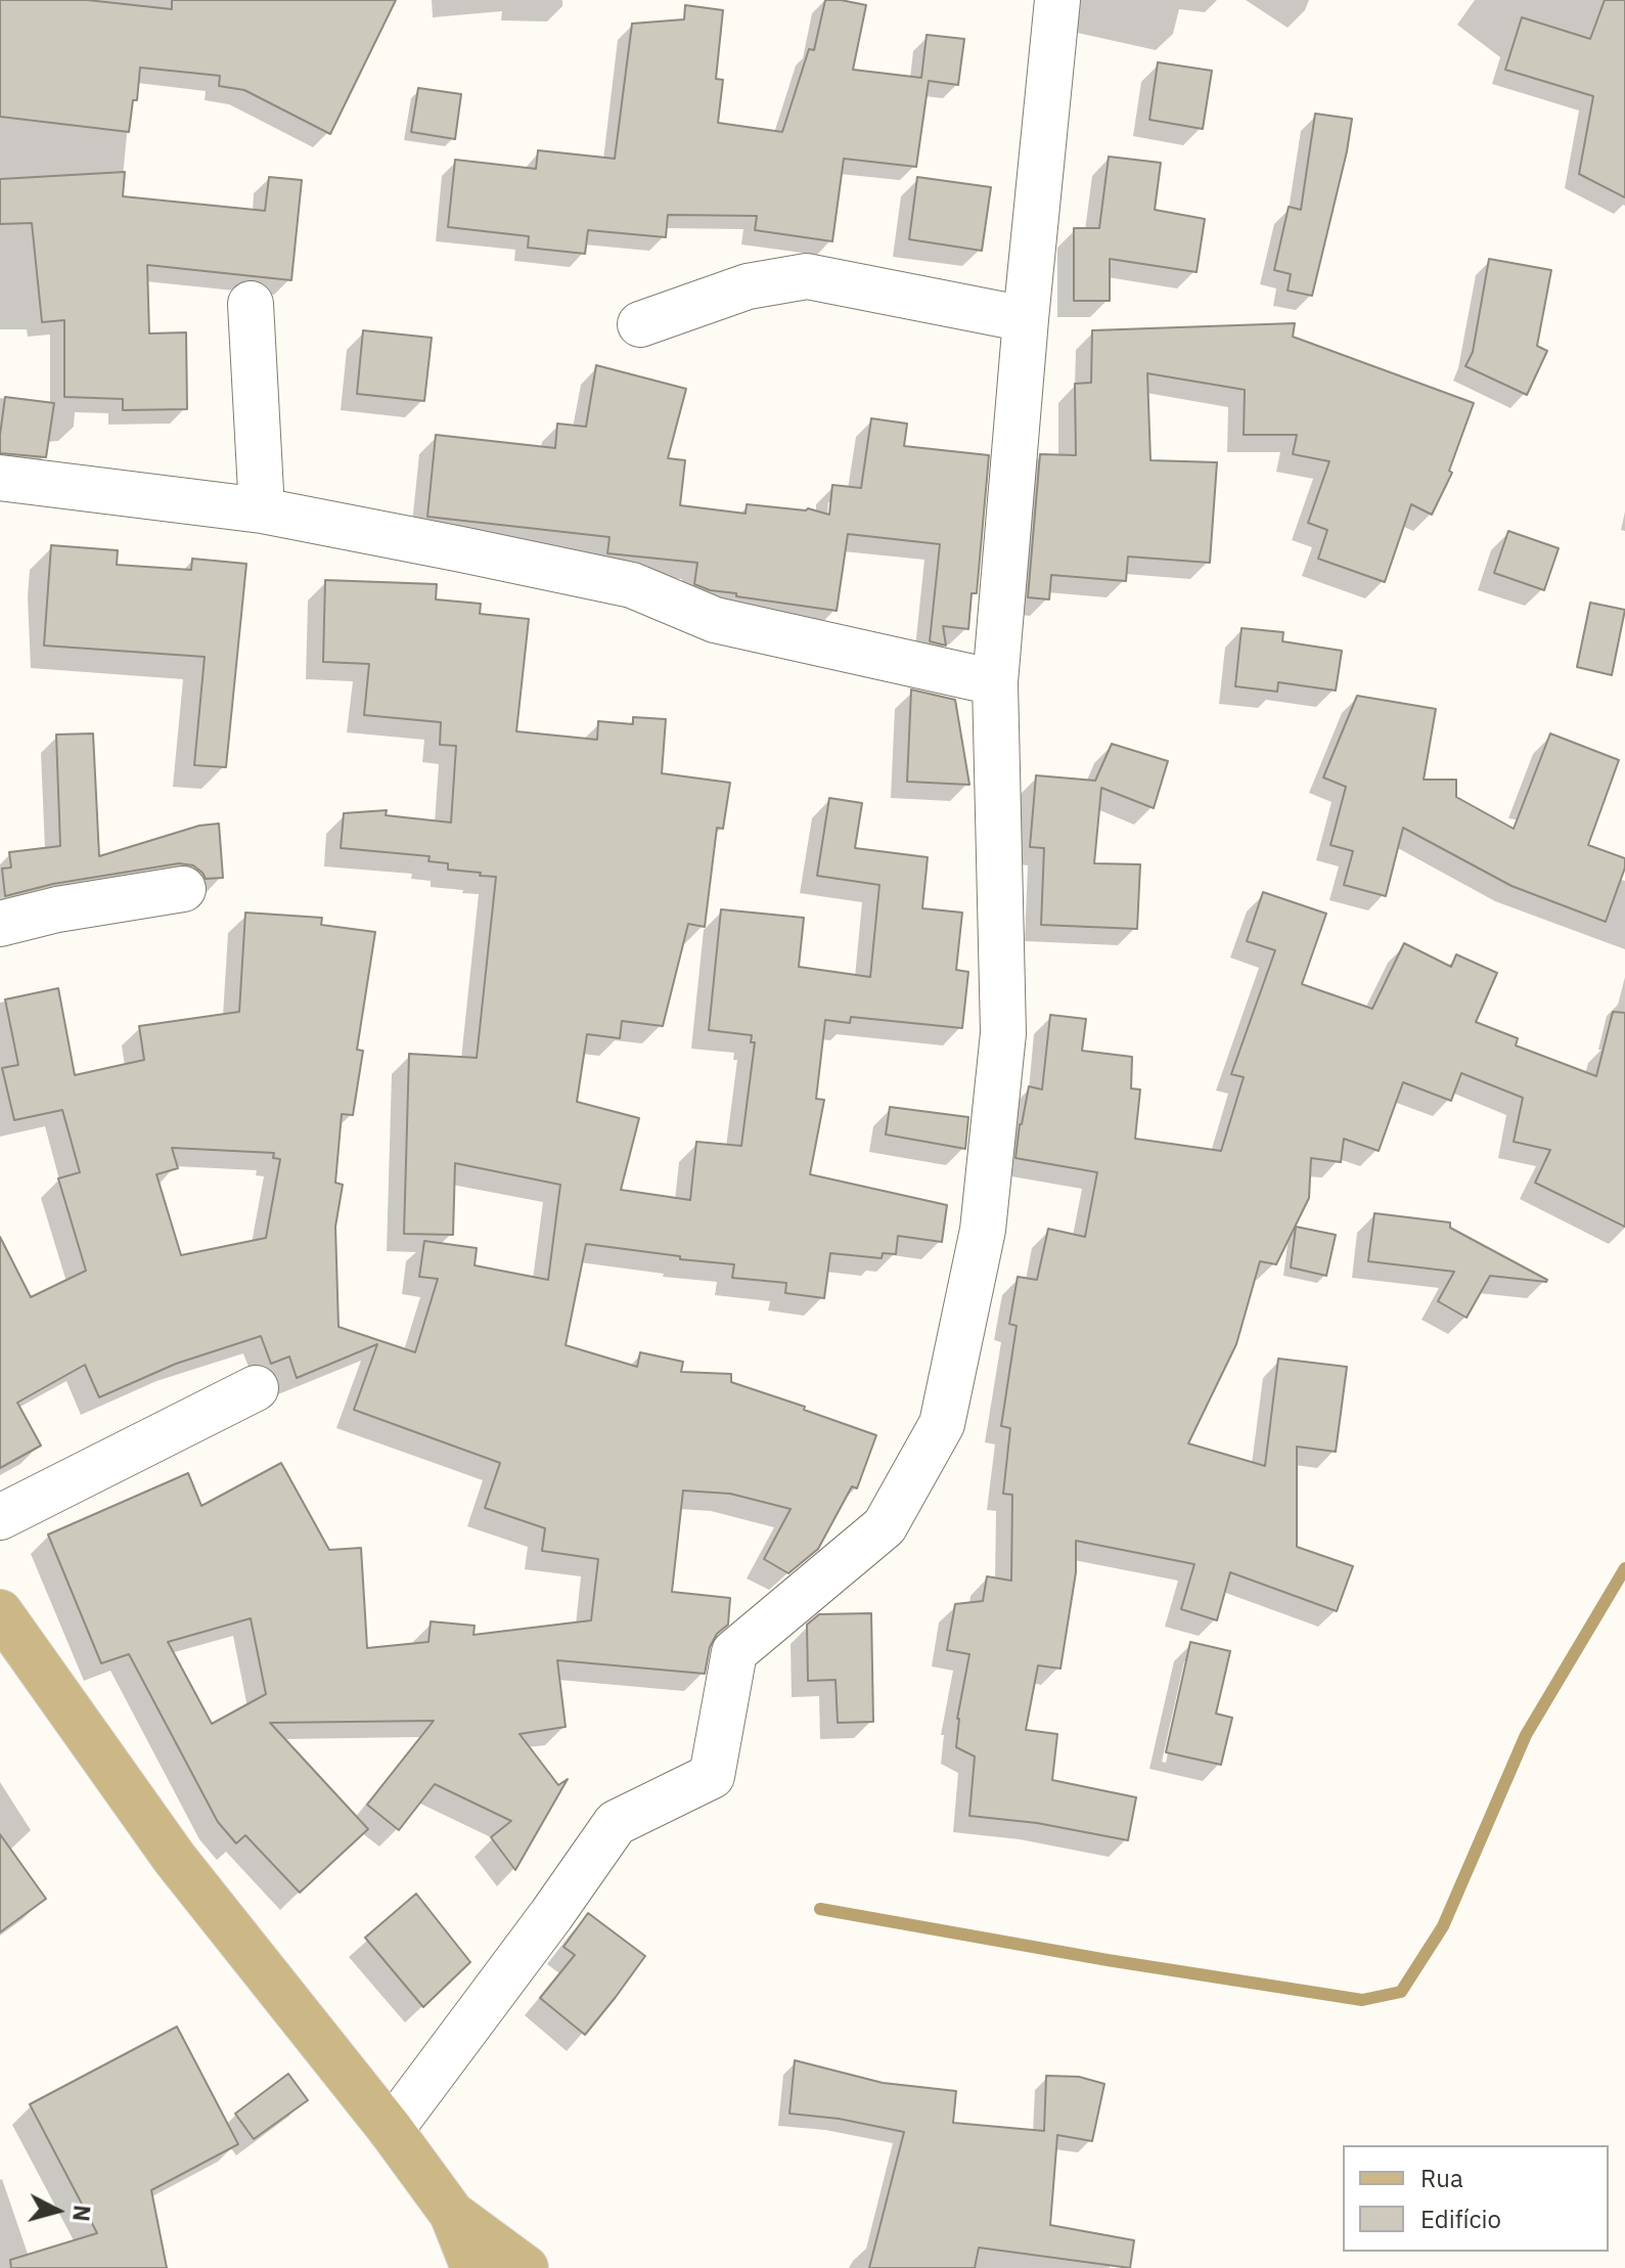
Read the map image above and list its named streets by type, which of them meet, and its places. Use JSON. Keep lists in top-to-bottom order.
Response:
{
  "legend": ["Rua", "Edifício"],
  "north": "right"
}
